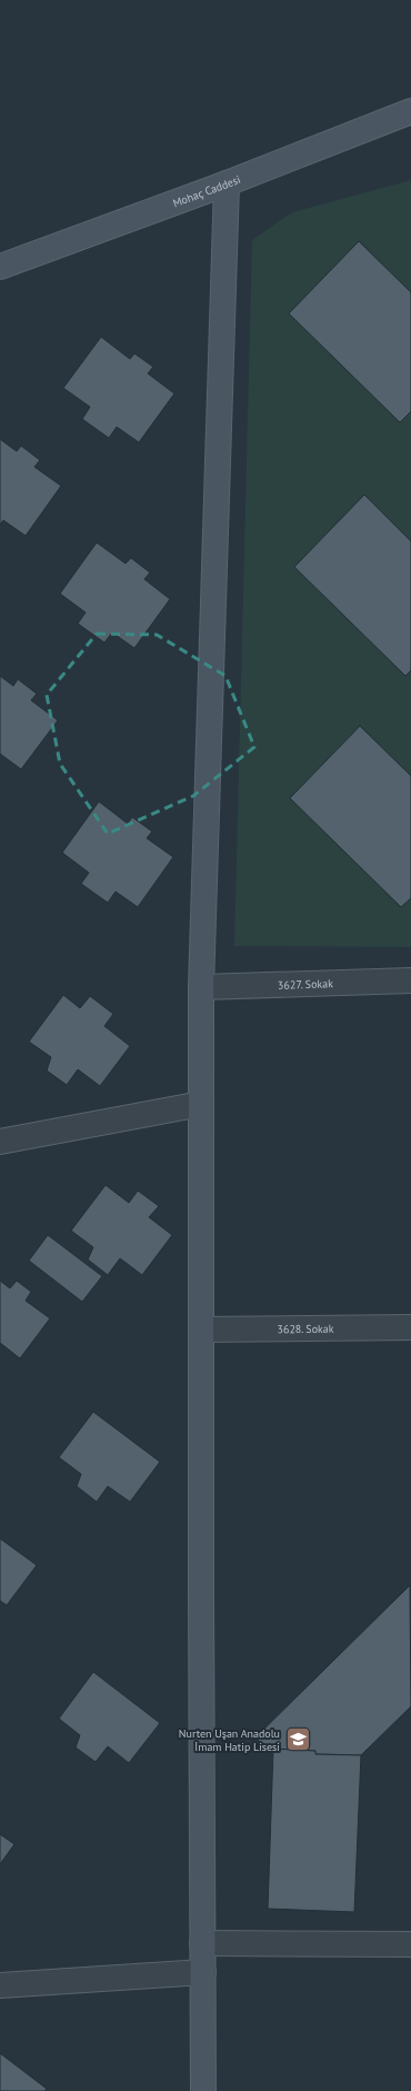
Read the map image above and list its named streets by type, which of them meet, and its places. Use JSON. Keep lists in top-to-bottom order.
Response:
{
  "streets": {
    "street": ["Mohaç Caddesi", "3627. Sokak", "3628. Sokak"]
  },
  "places": {
    "school or university": ["Nurten Uşan Anadolu İmam Hatip Lisesi"]
  }
}
